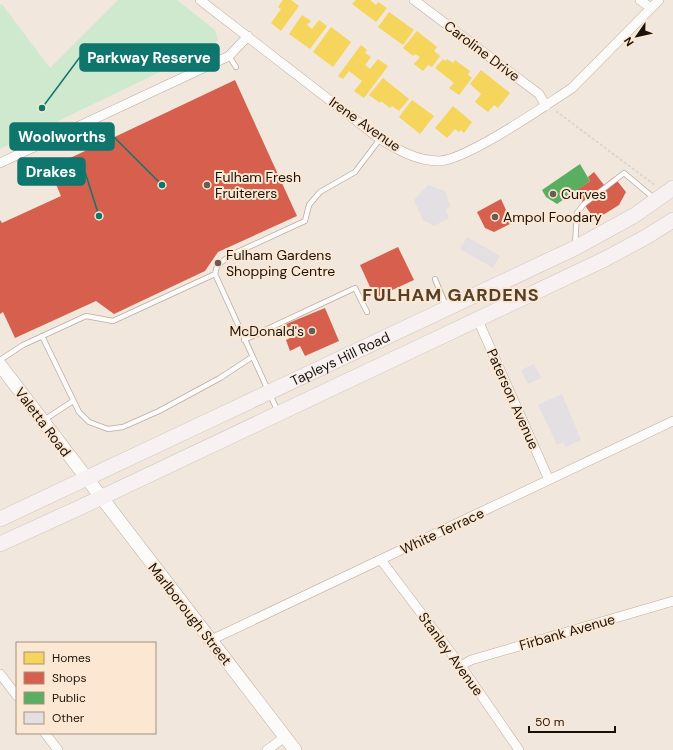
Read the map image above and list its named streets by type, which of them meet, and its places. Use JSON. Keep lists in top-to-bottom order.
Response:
{
  "streets": {
    "main road": ["Tapleys Hill Road"],
    "street": [
      "Caroline Drive",
      "Irene Avenue",
      "Paterson Avenue",
      "Valetta Road",
      "White Terrace",
      "Marlborough Street",
      "Firbank Avenue",
      "Stanley Avenue"
    ]
  },
  "crossings": [
    ["Caroline Drive", "Irene Avenue"],
    ["Tapleys Hill Road", "Paterson Avenue"],
    ["Tapleys Hill Road", "Valetta Road"],
    ["Tapleys Hill Road", "Marlborough Street"],
    ["Paterson Avenue", "White Terrace"],
    ["Valetta Road", "Marlborough Street"],
    ["White Terrace", "Marlborough Street"],
    ["White Terrace", "Stanley Avenue"],
    ["Firbank Avenue", "Stanley Avenue"]
  ],
  "districts": ["FULHAM GARDENS"],
  "places": [
    "Parkway Reserve",
    "Woolworths",
    "Fulham Fresh Fruiterers",
    "Curves",
    "Drakes",
    "Ampol Foodary",
    "Fulham Gardens Shopping Centre",
    "McDonald's"
  ],
  "legend": [
    "Homes",
    "Shops",
    "Public",
    "Other"
  ],
  "scale_bar": "50 m",
  "north": "bottom left"
}
